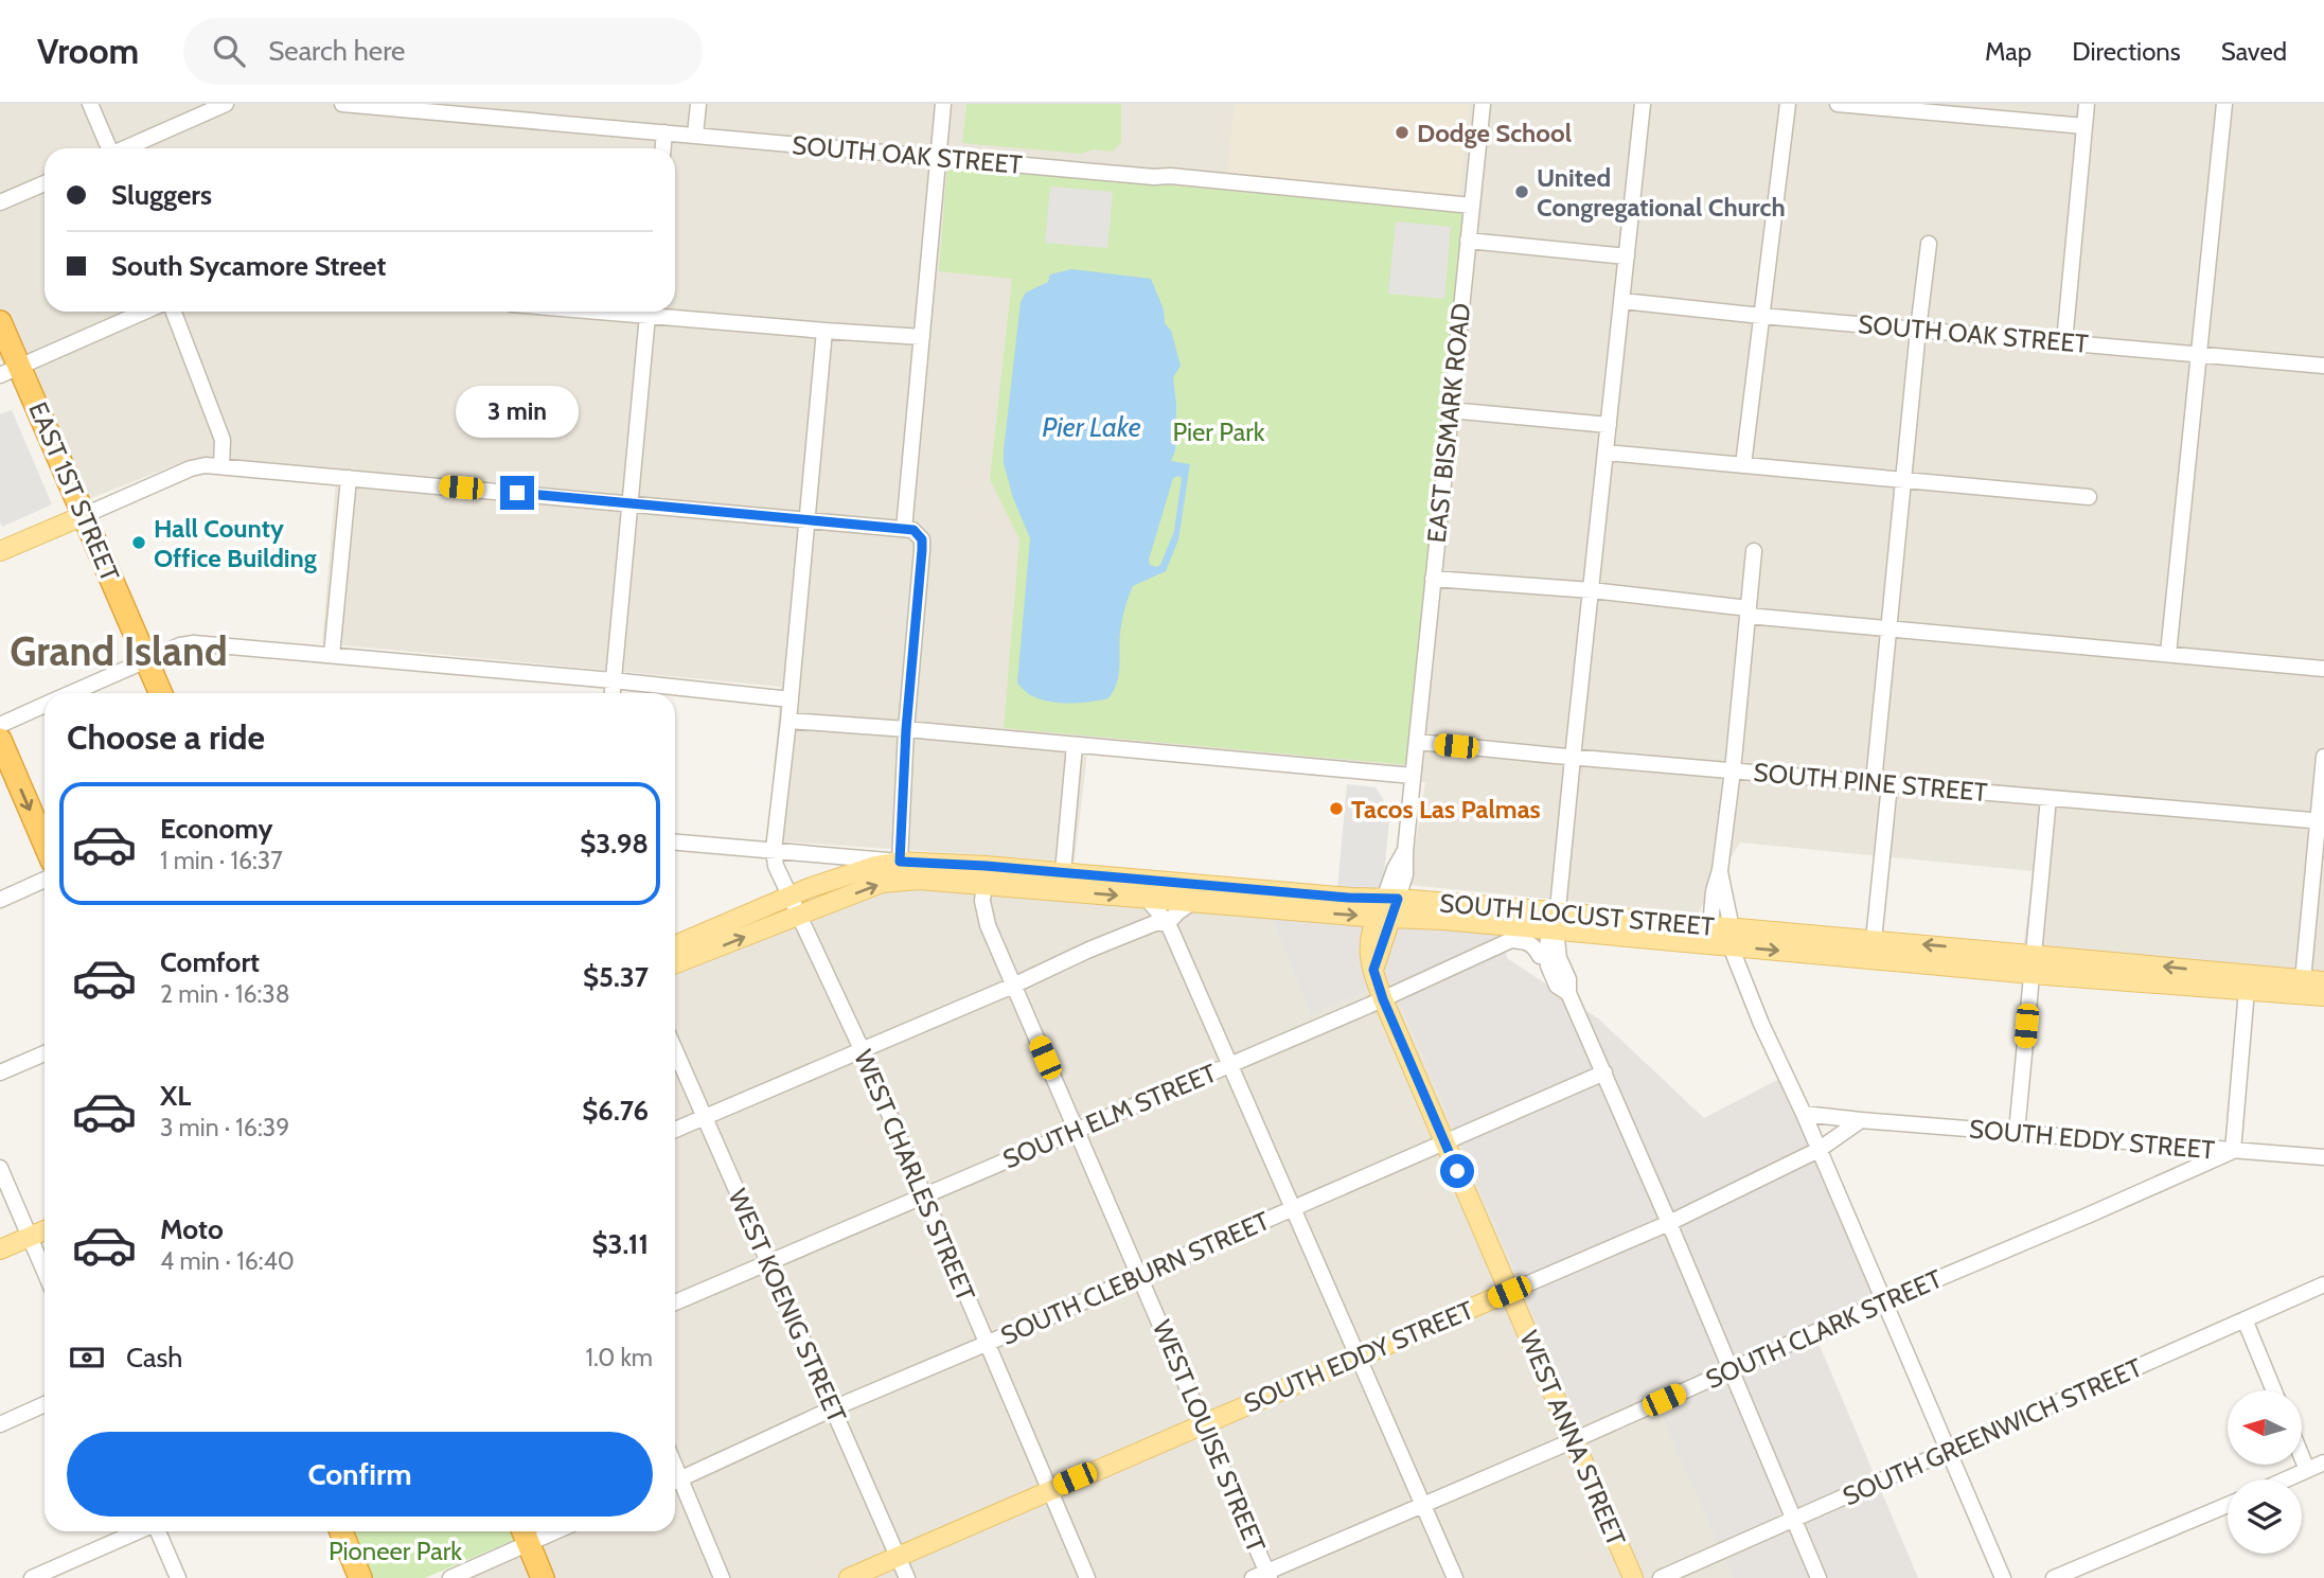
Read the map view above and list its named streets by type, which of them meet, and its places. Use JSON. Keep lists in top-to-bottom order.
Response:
{
  "streets": {
    "highway": ["EAST 1ST STREET"],
    "main road": ["SOUTH LOCUST STREET", "SOUTH EDDY STREET", "WEST ANNA STREET"],
    "street": [
      "SOUTH OAK STREET",
      "EAST BISMARK ROAD",
      "SOUTH PINE STREET",
      "SOUTH ELM STREET",
      "WEST CHARLES STREET",
      "SOUTH CLEBURN STREET",
      "WEST KOENIG STREET",
      "SOUTH CLARK STREET",
      "SOUTH GREENWICH STREET",
      "WEST LOUISE STREET"
    ]
  },
  "crossings": [
    ["SOUTH OAK STREET", "EAST BISMARK ROAD"],
    ["EAST BISMARK ROAD", "SOUTH PINE STREET"],
    ["EAST BISMARK ROAD", "SOUTH LOCUST STREET"],
    ["EAST BISMARK ROAD", "WEST ANNA STREET"],
    ["SOUTH LOCUST STREET", "WEST CHARLES STREET"],
    ["SOUTH LOCUST STREET", "WEST LOUISE STREET"],
    ["SOUTH LOCUST STREET", "WEST ANNA STREET"],
    ["SOUTH ELM STREET", "WEST CHARLES STREET"],
    ["SOUTH ELM STREET", "WEST KOENIG STREET"],
    ["SOUTH ELM STREET", "WEST LOUISE STREET"],
    ["SOUTH ELM STREET", "WEST ANNA STREET"],
    ["SOUTH EDDY STREET", "WEST CHARLES STREET"],
    ["SOUTH EDDY STREET", "WEST KOENIG STREET"],
    ["SOUTH EDDY STREET", "SOUTH CLARK STREET"],
    ["SOUTH EDDY STREET", "WEST LOUISE STREET"],
    ["SOUTH EDDY STREET", "WEST ANNA STREET"],
    ["WEST CHARLES STREET", "SOUTH CLEBURN STREET"],
    ["SOUTH CLEBURN STREET", "WEST KOENIG STREET"],
    ["SOUTH CLEBURN STREET", "WEST LOUISE STREET"],
    ["SOUTH CLEBURN STREET", "WEST ANNA STREET"],
    ["SOUTH CLARK STREET", "WEST LOUISE STREET"],
    ["SOUTH CLARK STREET", "WEST ANNA STREET"]
  ],
  "districts": ["Grand Island"],
  "water": ["Pier Lake"],
  "parks": ["Pier Park", "Pioneer Park"],
  "places": [
    "Dodge School",
    "United Congregational Church",
    "Hall County Office Building",
    "Tacos Las Palmas"
  ],
  "north": "left",
  "page": {
    "header": "Vroom",
    "search": "Search here",
    "nav": ["Map", "Directions", "Saved"],
    "banner": ["Sluggers", "South Sycamore Street"],
    "bubble": "3 min",
    "heading": "Choose a ride",
    "list": [
      {
        "name": "Economy",
        "note": "1 min · 16:37",
        "value": "$3.98"
      },
      {
        "name": "Comfort",
        "note": "2 min · 16:38",
        "value": "$5.37"
      },
      {
        "name": "XL",
        "note": "3 min · 16:39",
        "value": "$6.76"
      },
      {
        "name": "Moto",
        "note": "4 min · 16:40",
        "value": "$3.11"
      }
    ],
    "pay": ["Cash", "1.0 km"],
    "buttons": "Confirm"
  }
}
